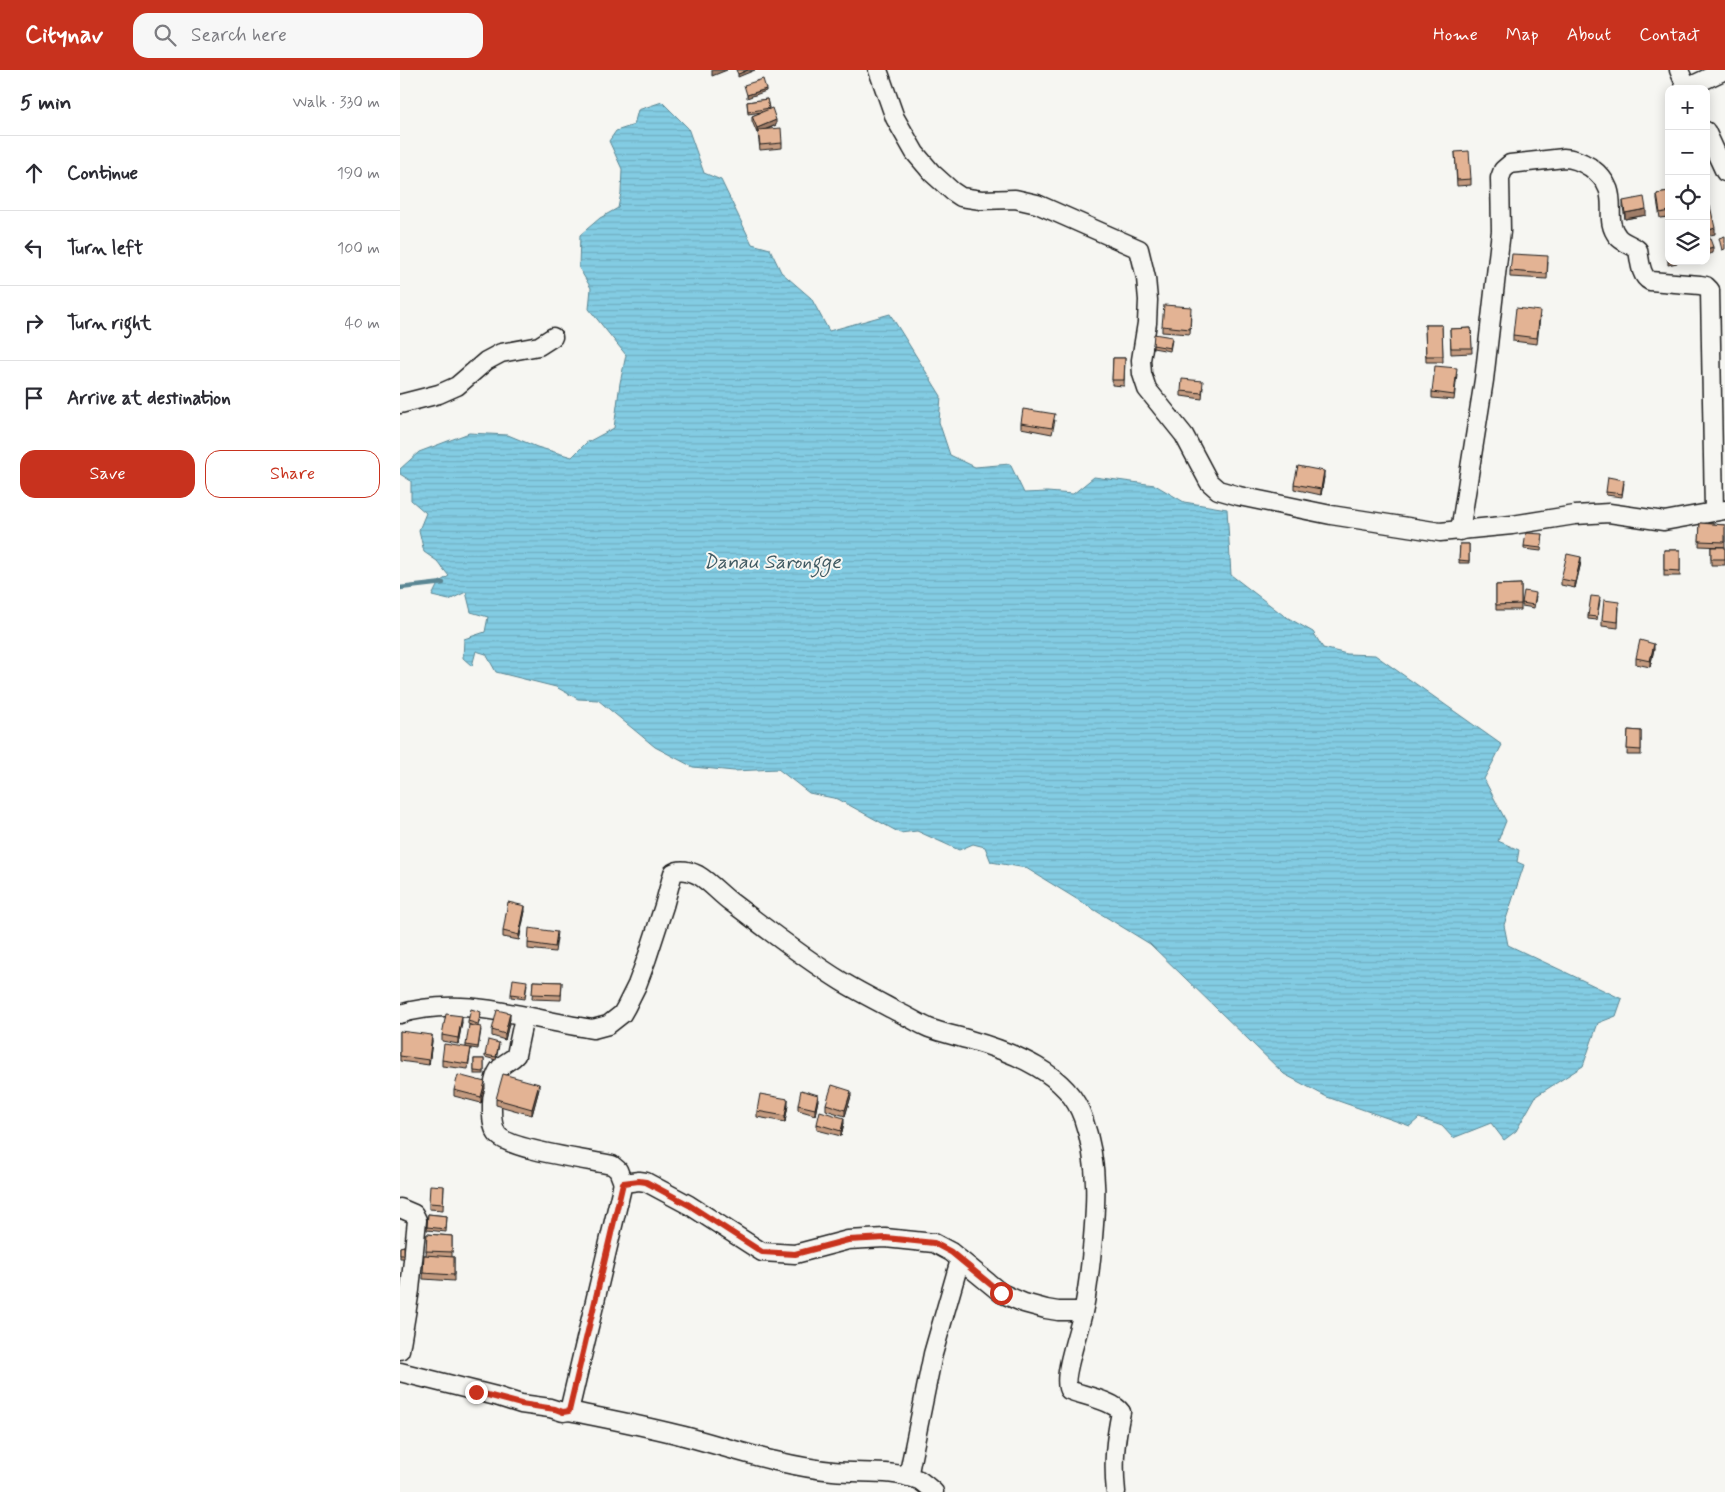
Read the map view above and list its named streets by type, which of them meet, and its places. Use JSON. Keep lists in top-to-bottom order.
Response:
{
  "water": ["Danau Sarongge"],
  "page": {
    "header": "Citynav",
    "search": "Search here",
    "nav": [
      "Home",
      "Map",
      "About",
      "Contact"
    ],
    "heading": ["5 min", "Walk · 330 m"],
    "map_buttons": ["+", "−"],
    "list": [
      ["Continue", "190 m"],
      ["Turn left", "100 m"],
      ["Turn right", "40 m"],
      "Arrive at destination"
    ],
    "buttons": ["Save", "Share"]
  }
}
